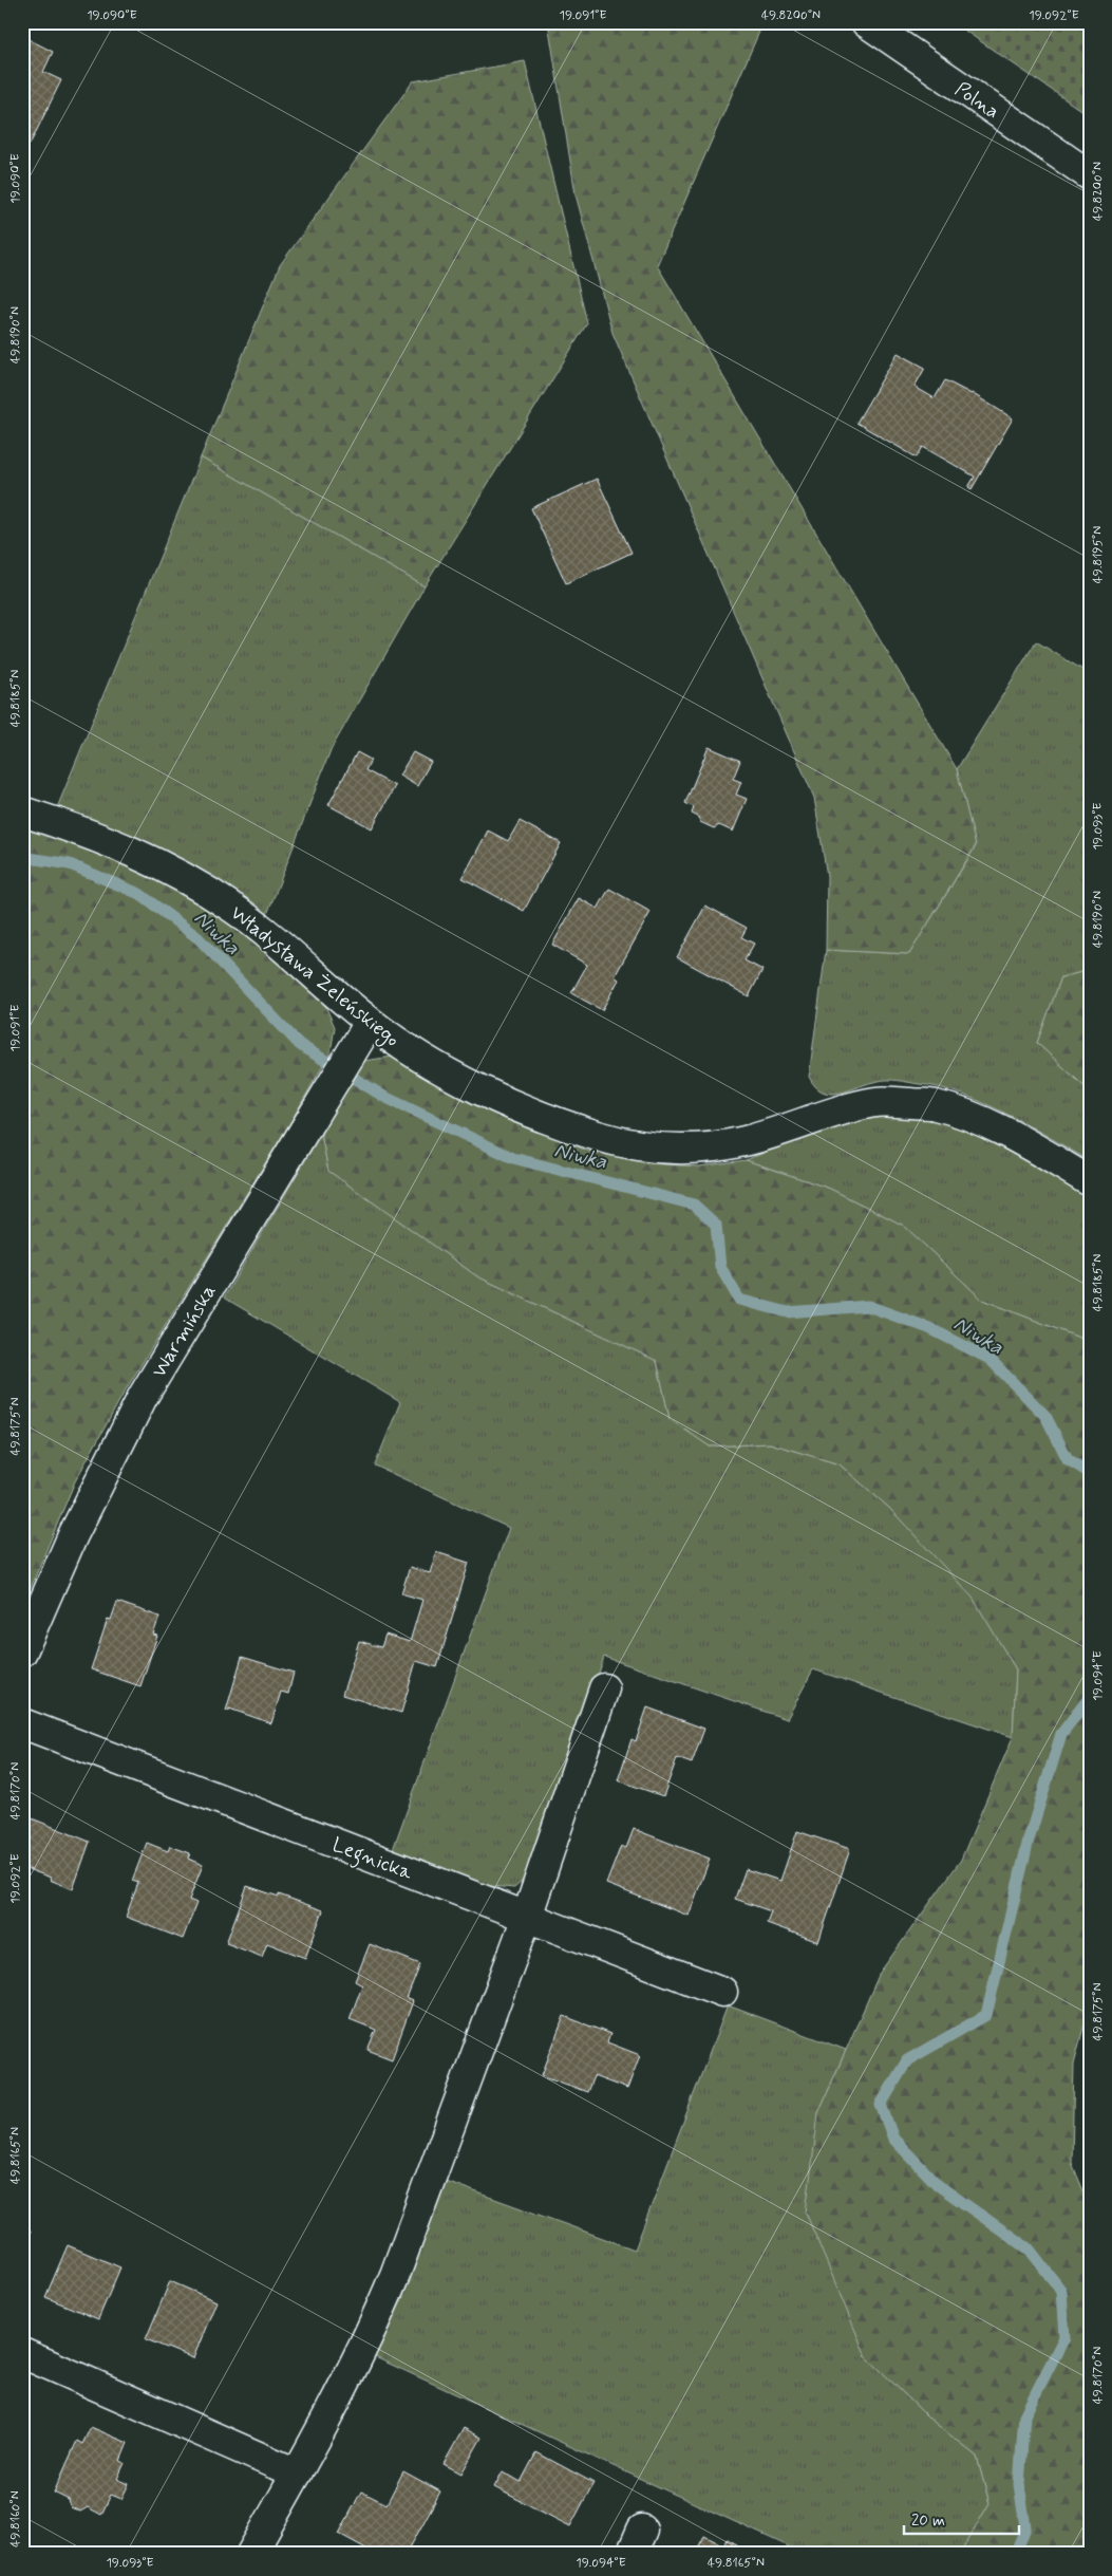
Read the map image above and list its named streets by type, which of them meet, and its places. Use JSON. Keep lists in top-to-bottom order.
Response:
{
  "streets": {
    "street": [
      "Polna",
      "Władysława Żeleńskiego",
      "Warmińska",
      "Legnicka"
    ]
  },
  "crossings": [
    ["Władysława Żeleńskiego", "Warmińska"]
  ],
  "water": ["Niwka"],
  "scale_bar": "20 m",
  "coordinates": [
    "19.090°E",
    "19.091°E",
    "49.8200°N",
    "19.092°E",
    "49.8190°N",
    "49.8195°N",
    "49.8185°N",
    "19.093°E",
    "49.8175°N",
    "19.094°E",
    "49.8170°N",
    "49.8165°N",
    "49.8160°N"
  ]
}
